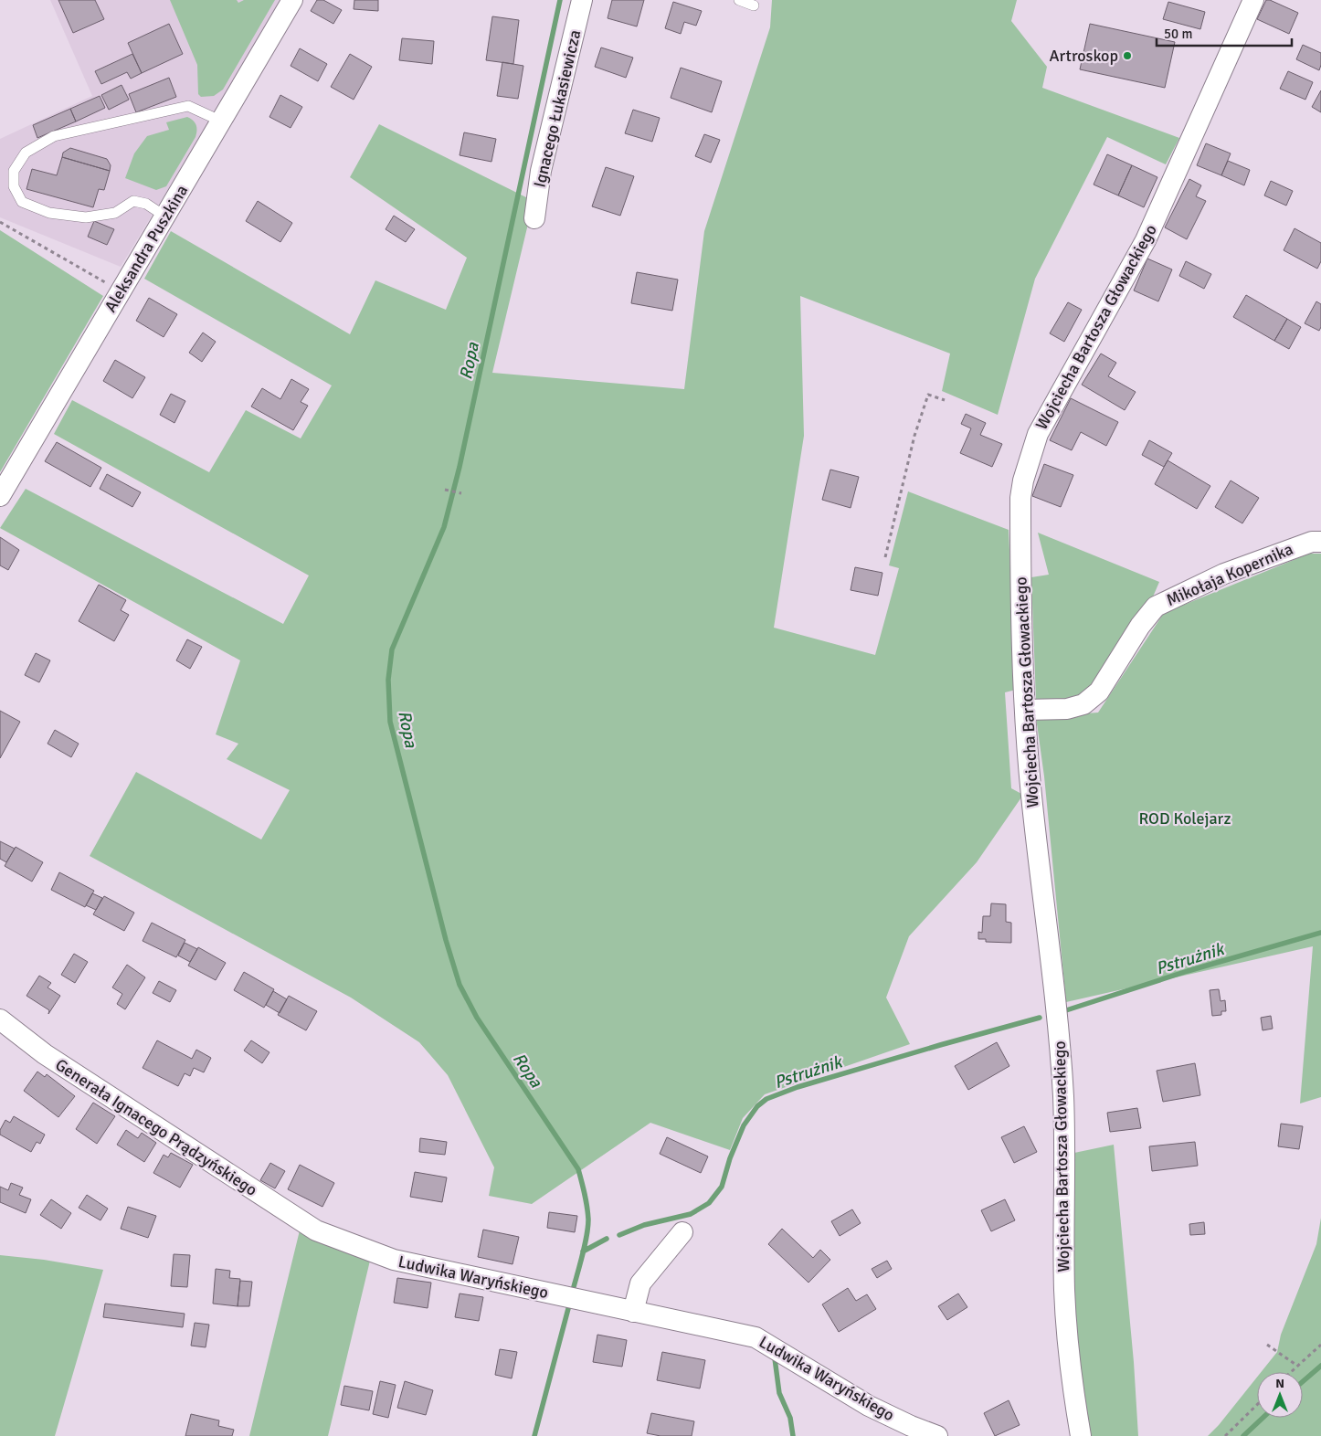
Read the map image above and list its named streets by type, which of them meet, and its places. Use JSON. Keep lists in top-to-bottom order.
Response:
{
  "streets": {
    "street": [
      "Ignacego Łukasiewicza",
      "Aleksandra Puszkina",
      "Wojciecha Bartosza Głowackiego",
      "Mikołaja Kopernika",
      "Generała Ignacego Prądzyńskiego",
      "Ludwika Waryńskiego"
    ]
  },
  "crossings": [
    ["Wojciecha Bartosza Głowackiego", "Mikołaja Kopernika"],
    ["Generała Ignacego Prądzyńskiego", "Ludwika Waryńskiego"]
  ],
  "water": ["Ropa", "Pstrużnik"],
  "parks": ["ROD Kolejarz"],
  "places": ["Artroskop"],
  "scale_bar": "50 m",
  "north": "top"
}
